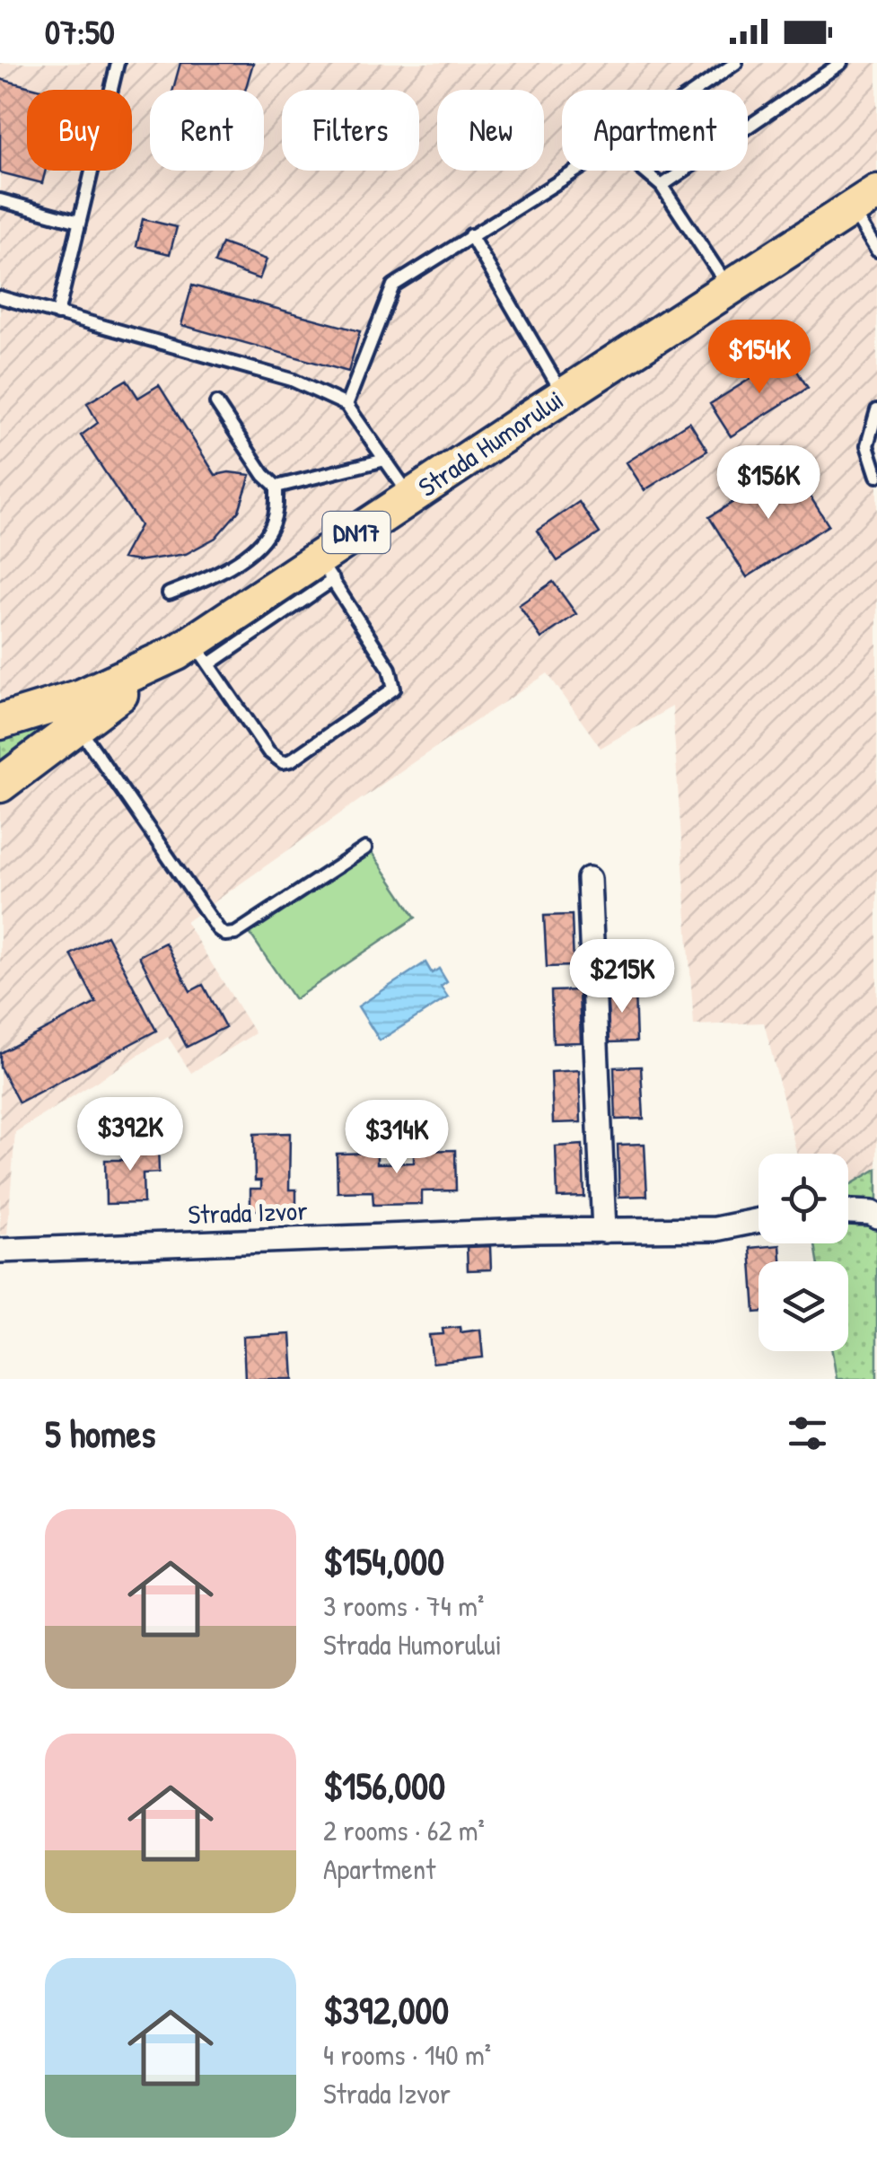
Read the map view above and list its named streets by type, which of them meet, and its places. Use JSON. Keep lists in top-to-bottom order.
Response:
{
  "streets": {
    "main road": ["Strada Humorului", "DN17"],
    "street": ["Strada Izvor"]
  },
  "page": {
    "status": "07:50",
    "chip": [
      "Buy",
      "Rent",
      "Filters",
      "New",
      "Apartment"
    ],
    "price": [
      "$154K",
      "$156K",
      "$215K",
      "$392K",
      "$314K"
    ],
    "heading": "5 homes",
    "list": [
      {
        "name": "$154,000",
        "note": "3 rooms · 74 m² · Strada Humorului"
      },
      {
        "name": "$156,000",
        "note": "2 rooms · 62 m² · Apartment"
      },
      {
        "name": "$392,000",
        "note": "4 rooms · 140 m² · Strada Izvor"
      }
    ]
  }
}
